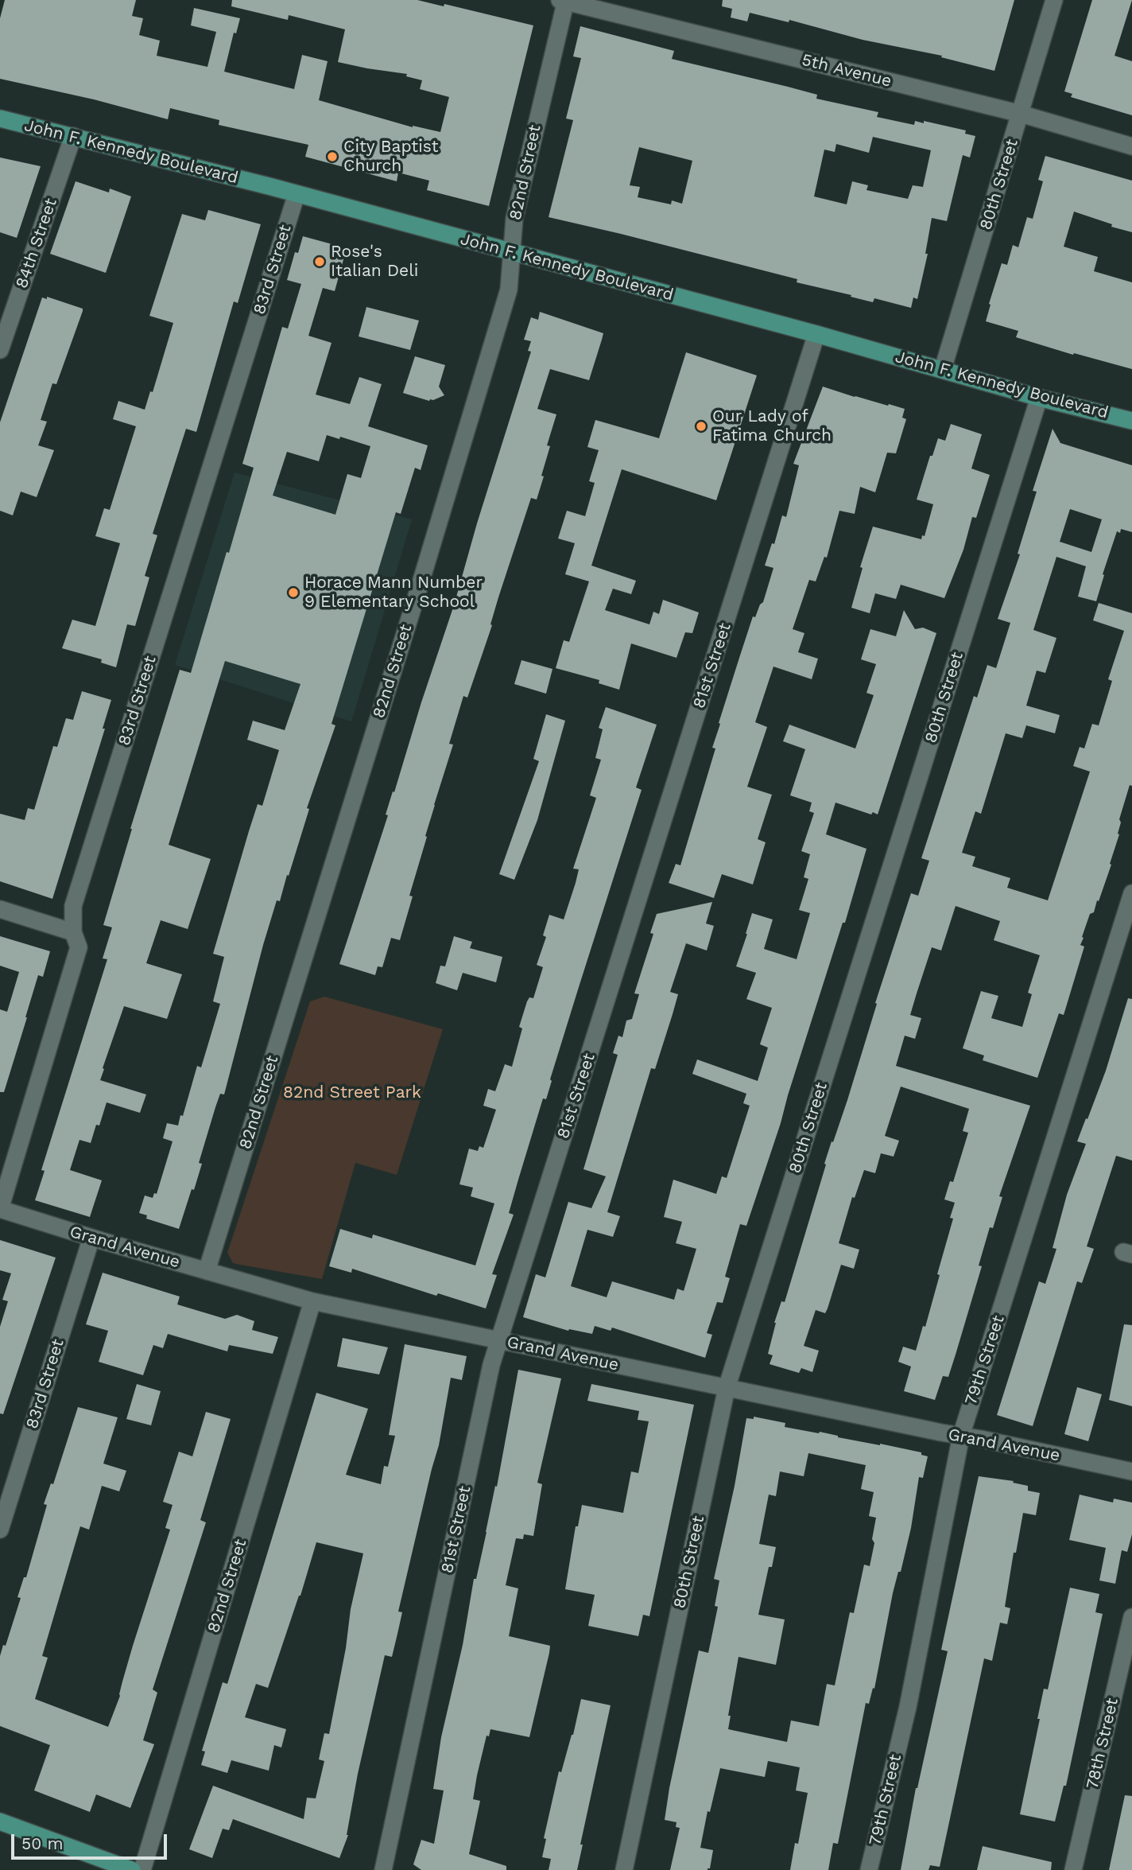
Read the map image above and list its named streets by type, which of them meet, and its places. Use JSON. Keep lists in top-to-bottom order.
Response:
{
  "streets": {
    "main road": ["John F. Kennedy Boulevard"],
    "street": [
      "5th Avenue",
      "82nd Street",
      "80th Street",
      "84th Street",
      "83rd Street",
      "81st Street",
      "Grand Avenue",
      "79th Street",
      "78th Street"
    ]
  },
  "crossings": [
    ["5th Avenue", "82nd Street"],
    ["5th Avenue", "80th Street"],
    ["John F. Kennedy Boulevard", "82nd Street"],
    ["John F. Kennedy Boulevard", "80th Street"],
    ["John F. Kennedy Boulevard", "84th Street"],
    ["John F. Kennedy Boulevard", "83rd Street"],
    ["John F. Kennedy Boulevard", "81st Street"],
    ["82nd Street", "Grand Avenue"],
    ["80th Street", "Grand Avenue"],
    ["83rd Street", "Grand Avenue"],
    ["81st Street", "Grand Avenue"],
    ["Grand Avenue", "79th Street"]
  ],
  "parks": ["82nd Street Park"],
  "places": [
    "City Baptist Church",
    "Rose's Italian Deli",
    "Our Lady of Fatima Church",
    "Horace Mann Number 9 Elementary School"
  ],
  "scale_bar": "50 m"
}
